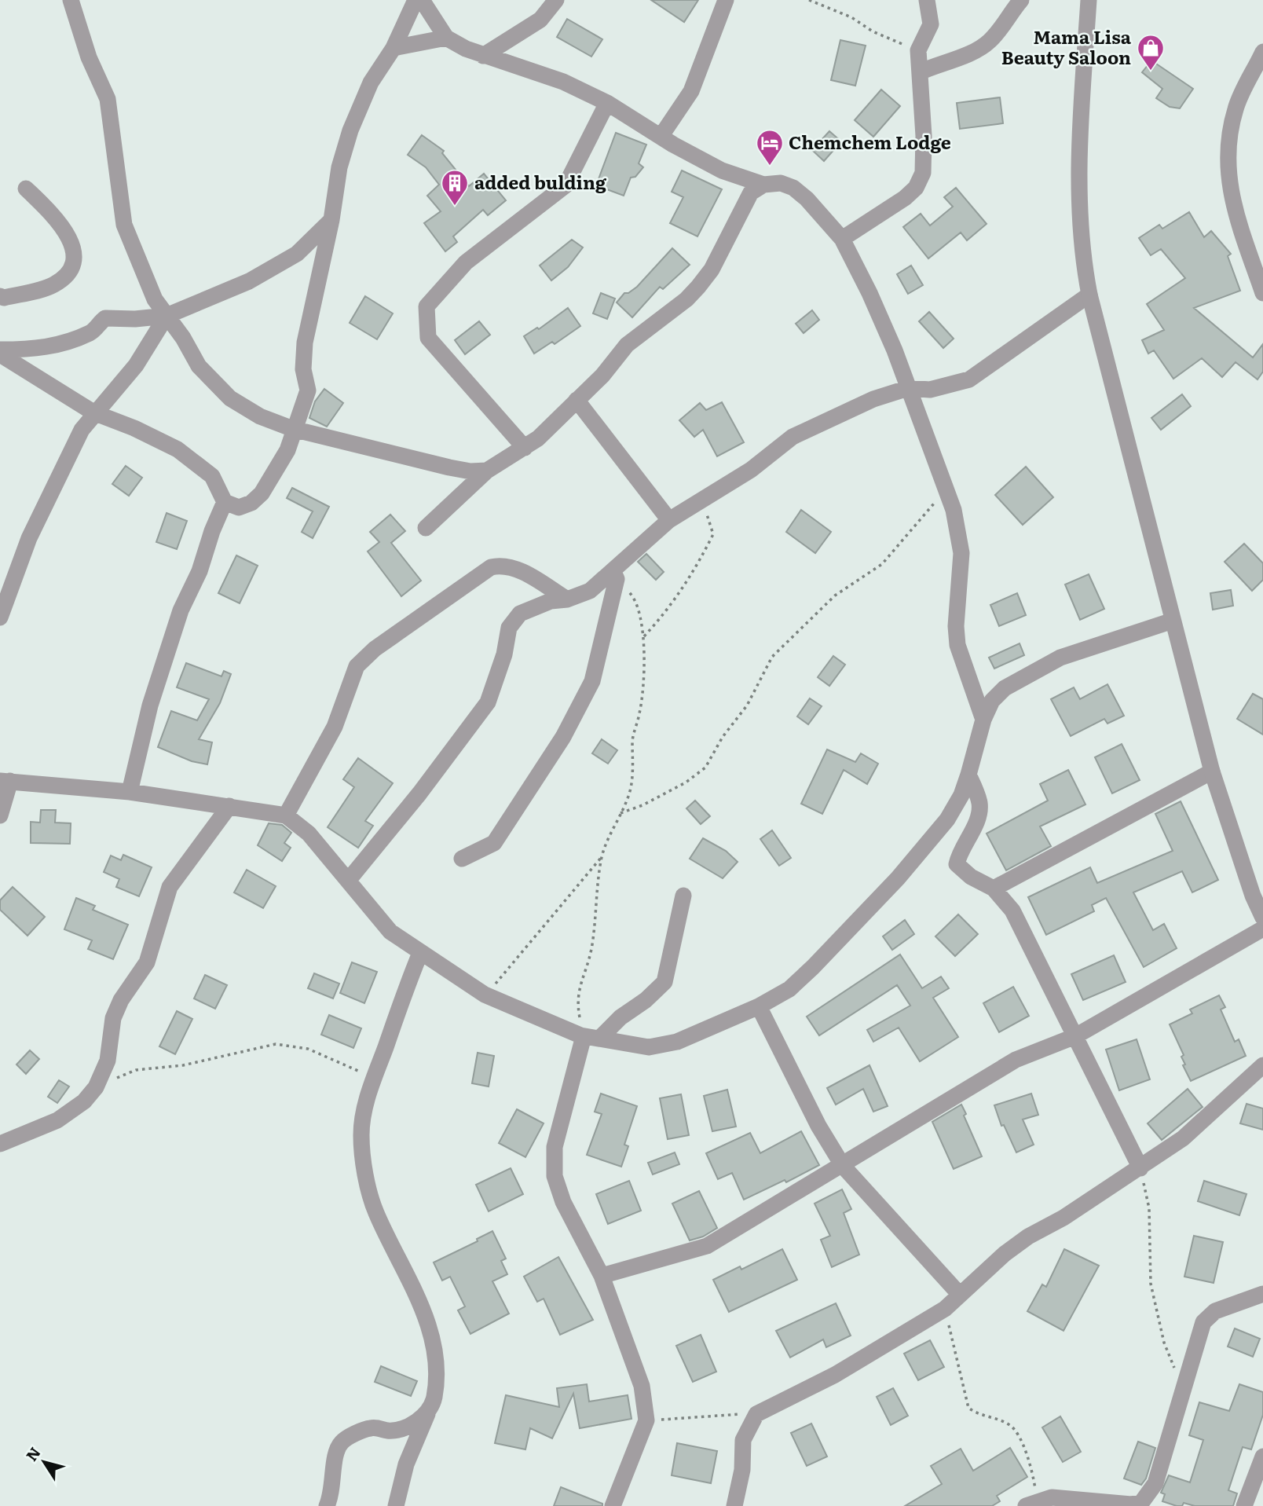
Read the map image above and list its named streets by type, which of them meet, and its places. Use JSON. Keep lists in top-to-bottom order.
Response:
{
  "places": {
    "shop": ["Mama Lisa Beauty Saloon"],
    "hotel": ["Chemchem Lodge"],
    "building": ["added bulding"]
  },
  "north": "top left"
}
